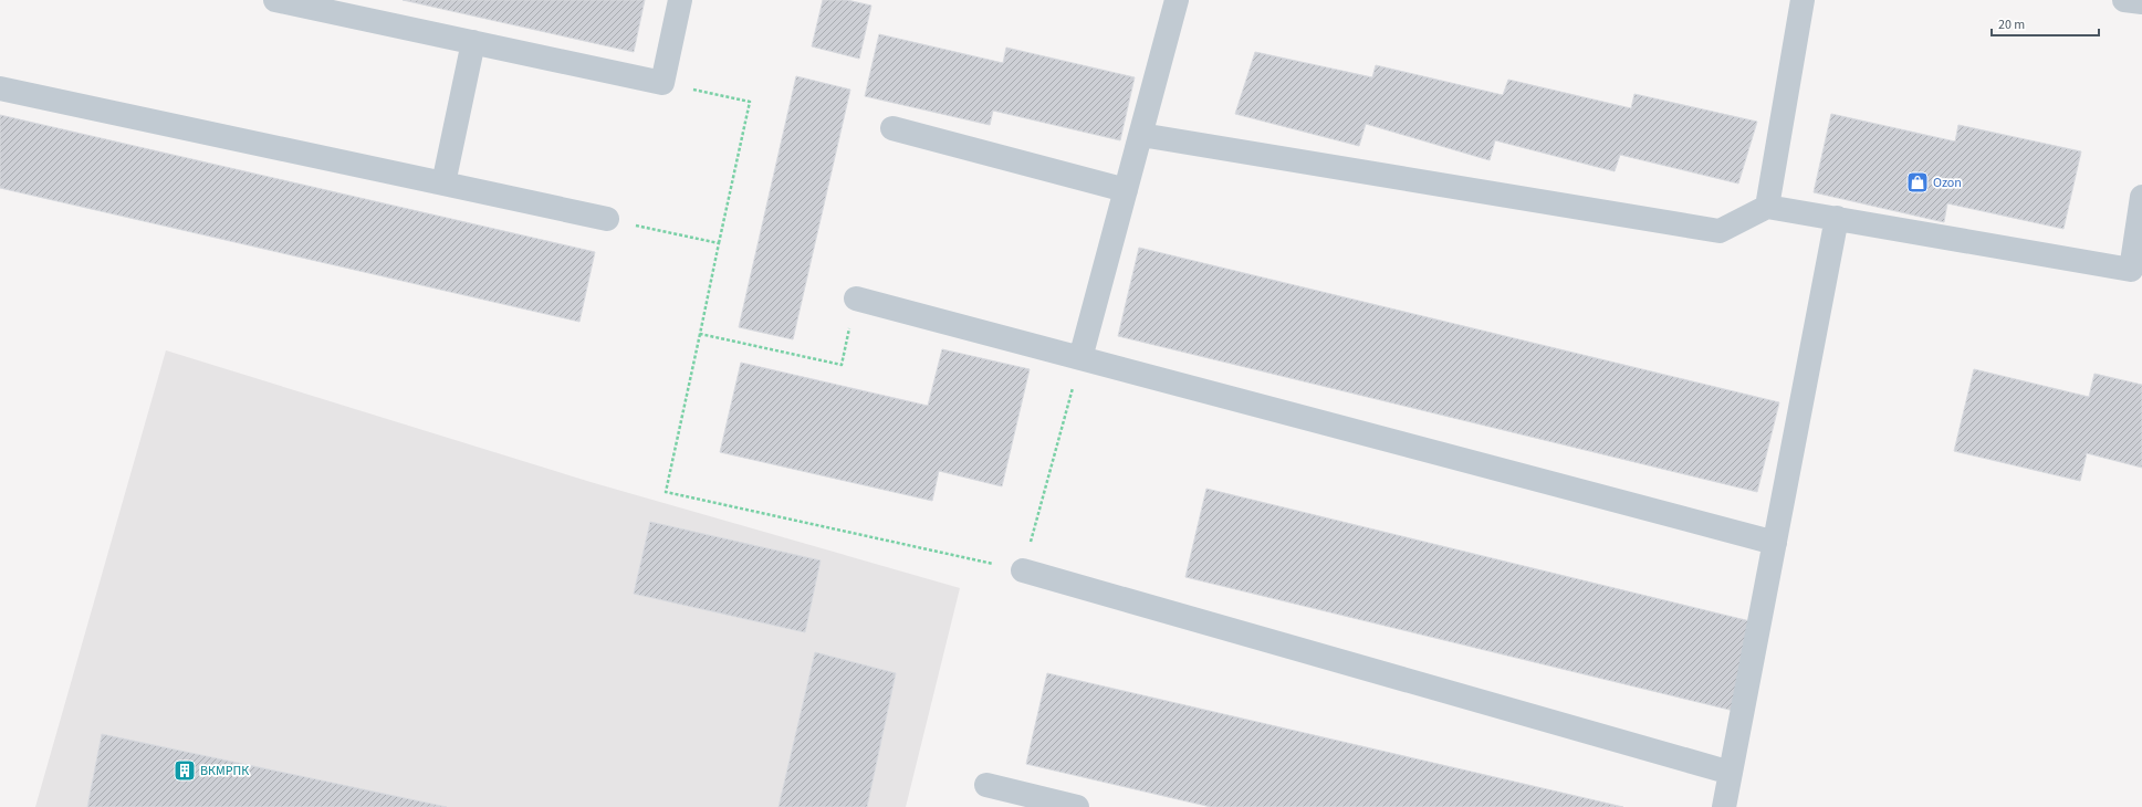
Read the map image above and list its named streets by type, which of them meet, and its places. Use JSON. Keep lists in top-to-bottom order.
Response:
{
  "places": {
    "shop": ["Ozon"],
    "building": ["ВКМРПК"]
  },
  "scale_bar": "20 m"
}
